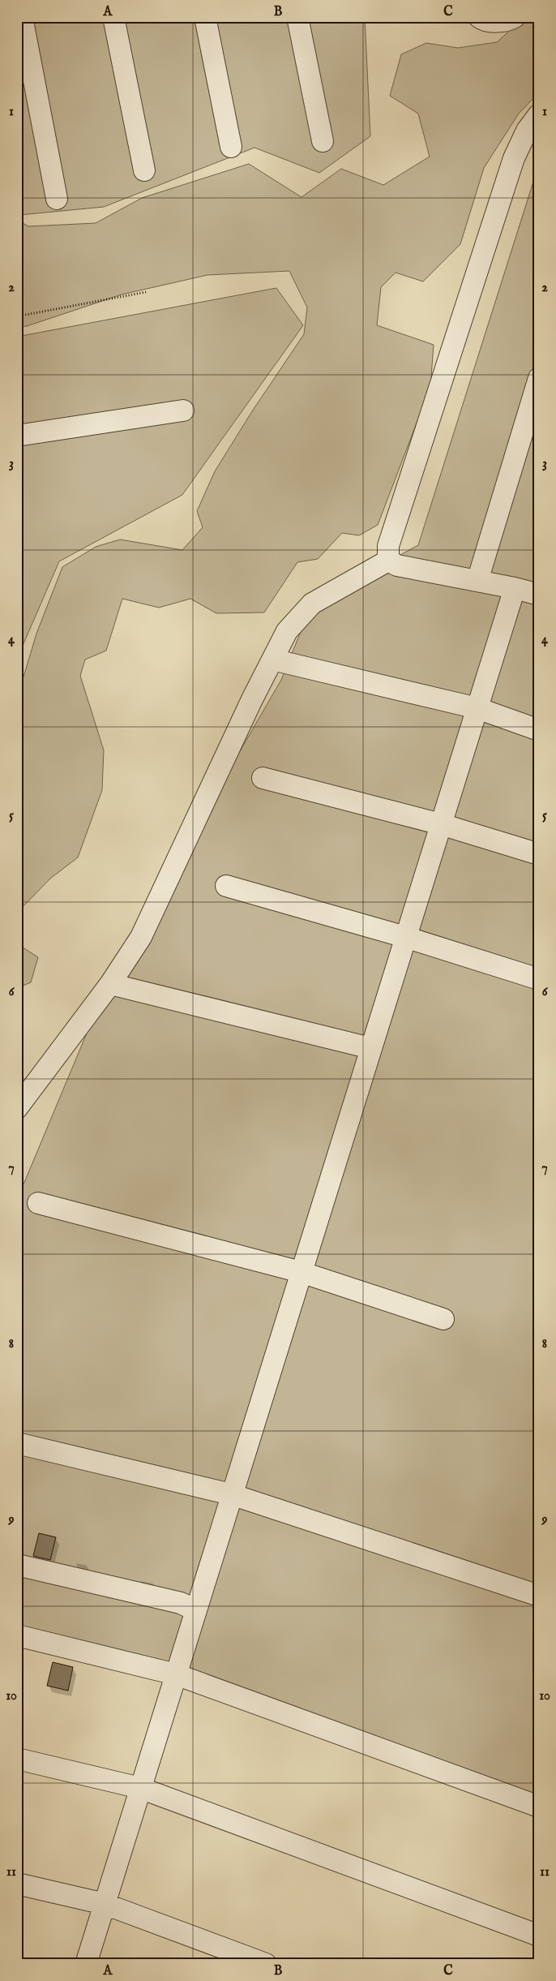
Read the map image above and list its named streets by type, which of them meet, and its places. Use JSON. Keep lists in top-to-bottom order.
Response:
{
  "grid": {
    "columns": ["A", "B", "C"],
    "rows": [
      "1",
      "2",
      "3",
      "4",
      "5",
      "6",
      "7",
      "8",
      "9",
      "10",
      "11"
    ]
  }
}
